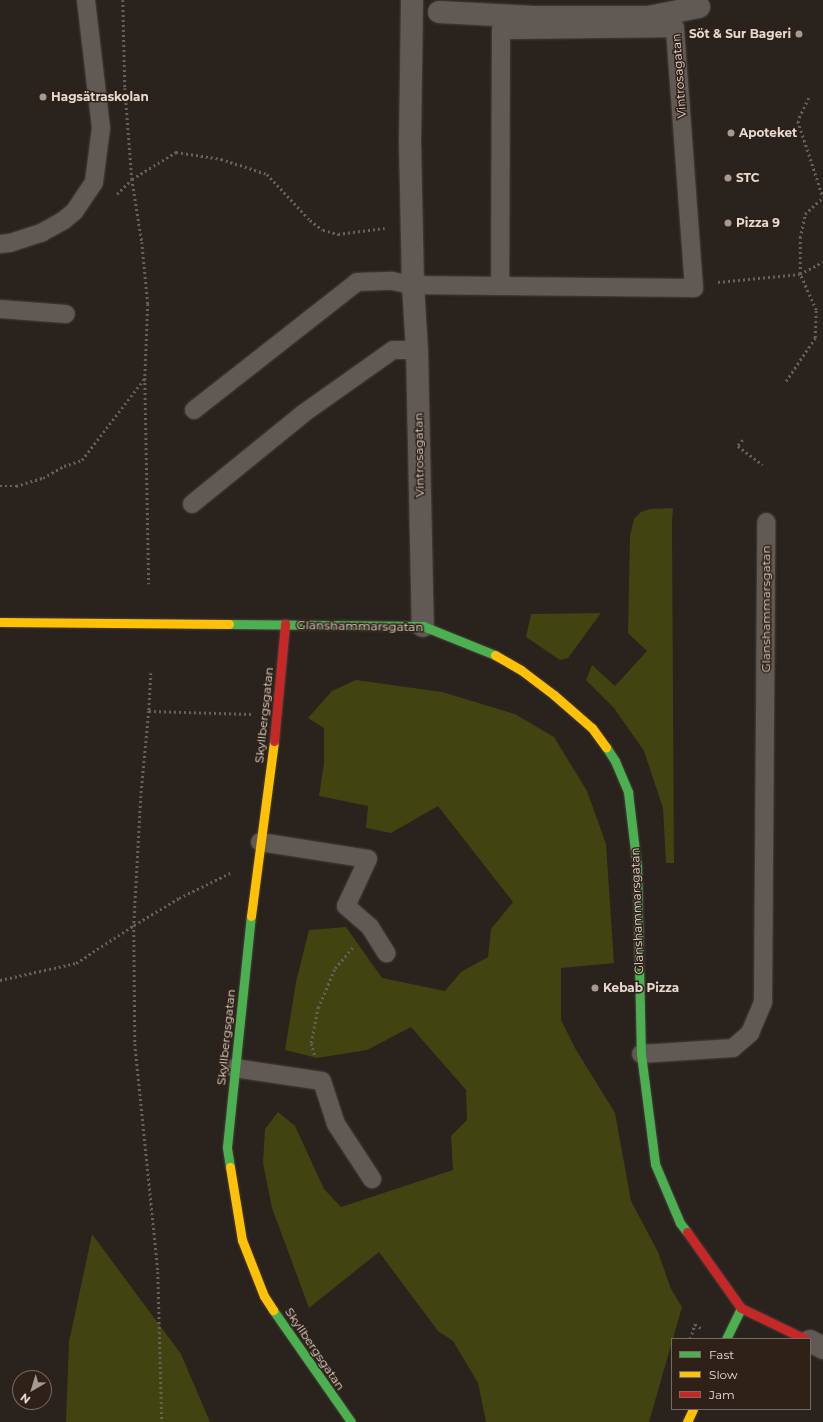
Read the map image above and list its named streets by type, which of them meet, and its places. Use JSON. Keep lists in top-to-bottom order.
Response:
{
  "streets": {
    "street": ["Vintrosagatan", "Glanshammarsgatan", "Skyllbergsgatan"]
  },
  "crossings": [
    ["Vintrosagatan", "Glanshammarsgatan"],
    ["Glanshammarsgatan", "Skyllbergsgatan"]
  ],
  "places": [
    "Söt & Sur Bageri",
    "Hagsätraskolan",
    "Apoteket",
    "STC",
    "Pizza 9",
    "Kebab Pizza"
  ],
  "legend": ["Fast", "Slow", "Jam"],
  "north": "bottom left"
}
